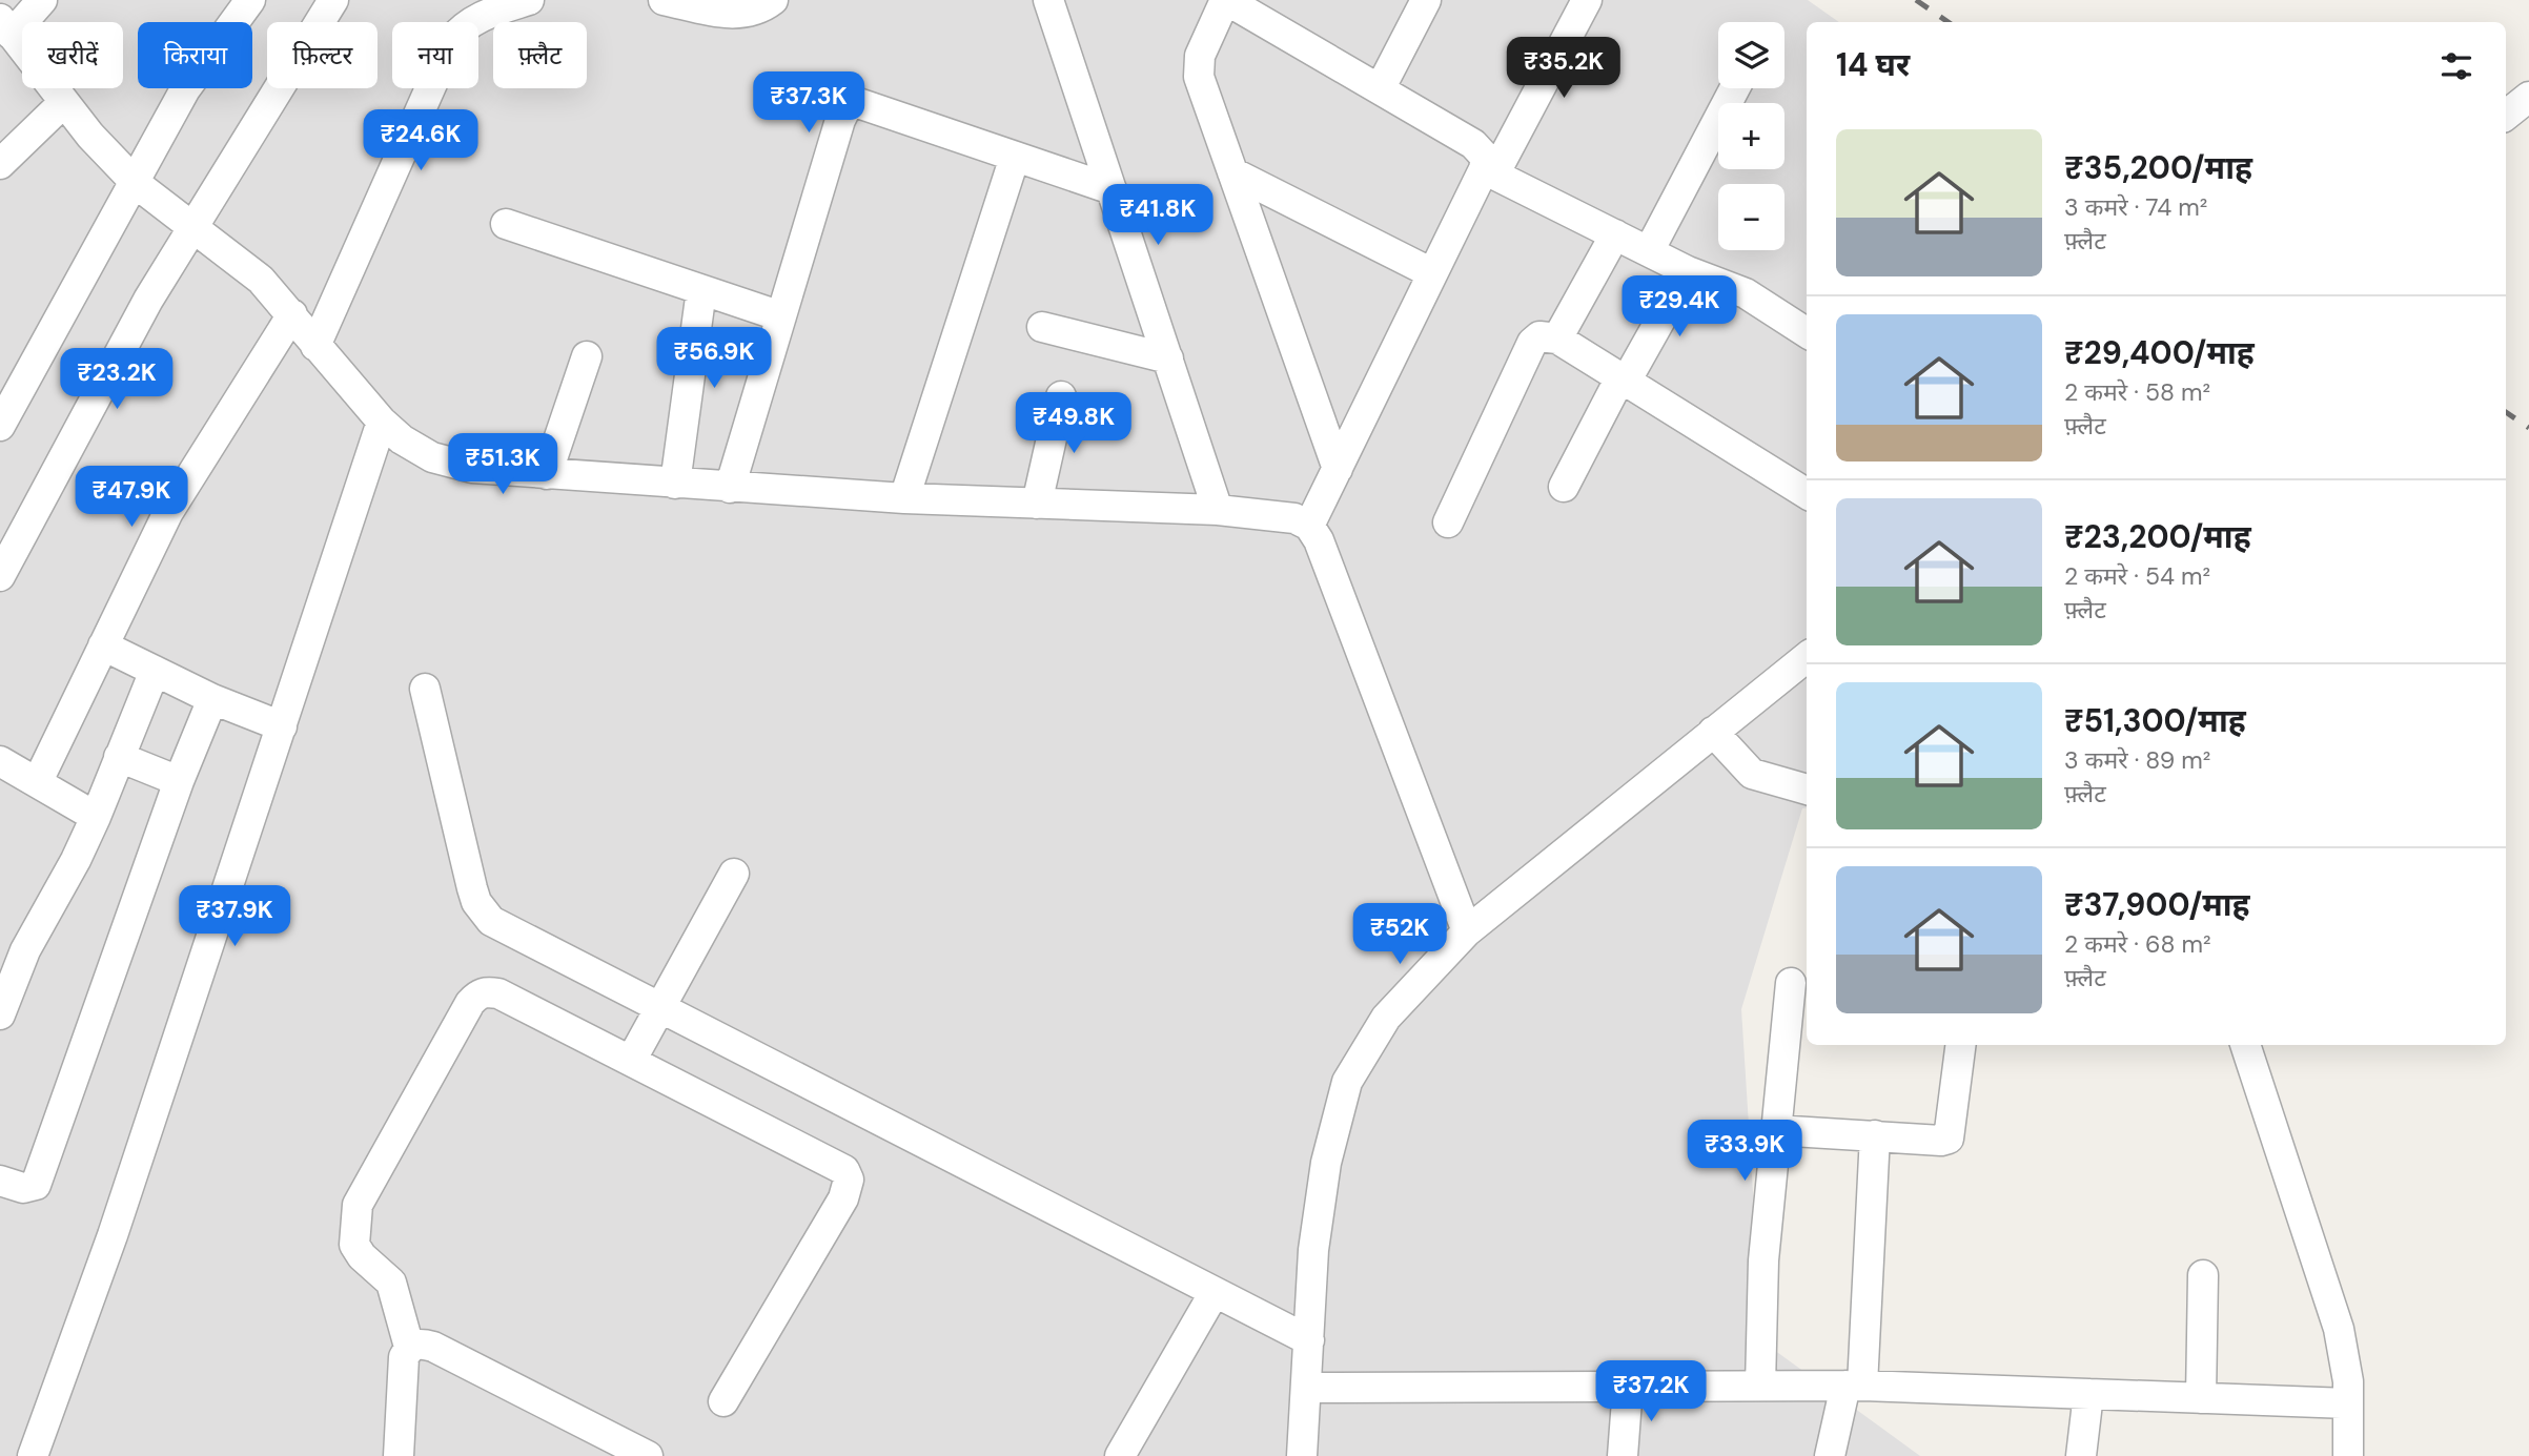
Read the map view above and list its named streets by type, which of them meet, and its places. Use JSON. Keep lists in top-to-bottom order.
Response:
{
  "page": {
    "map_buttons": ["+", "−"],
    "chip": [
      "खरीदें",
      "किराया",
      "फ़िल्टर",
      "नया",
      "फ़्लैट"
    ],
    "heading": "14 घर",
    "price": [
      "₹35.2K",
      "₹37.3K",
      "₹24.6K",
      "₹41.8K",
      "₹29.4K",
      "₹56.9K",
      "₹23.2K",
      "₹49.8K",
      "₹51.3K",
      "₹47.9K",
      "₹37.9K",
      "₹52K",
      "₹33.9K",
      "₹37.2K"
    ],
    "list": [
      {
        "name": "₹35,200/माह",
        "note": "3 कमरे · 74 m² · फ़्लैट"
      },
      {
        "name": "₹29,400/माह",
        "note": "2 कमरे · 58 m² · फ़्लैट"
      },
      {
        "name": "₹23,200/माह",
        "note": "2 कमरे · 54 m² · फ़्लैट"
      },
      {
        "name": "₹51,300/माह",
        "note": "3 कमरे · 89 m² · फ़्लैट"
      },
      {
        "name": "₹37,900/माह",
        "note": "2 कमरे · 68 m² · फ़्लैट"
      }
    ]
  }
}
